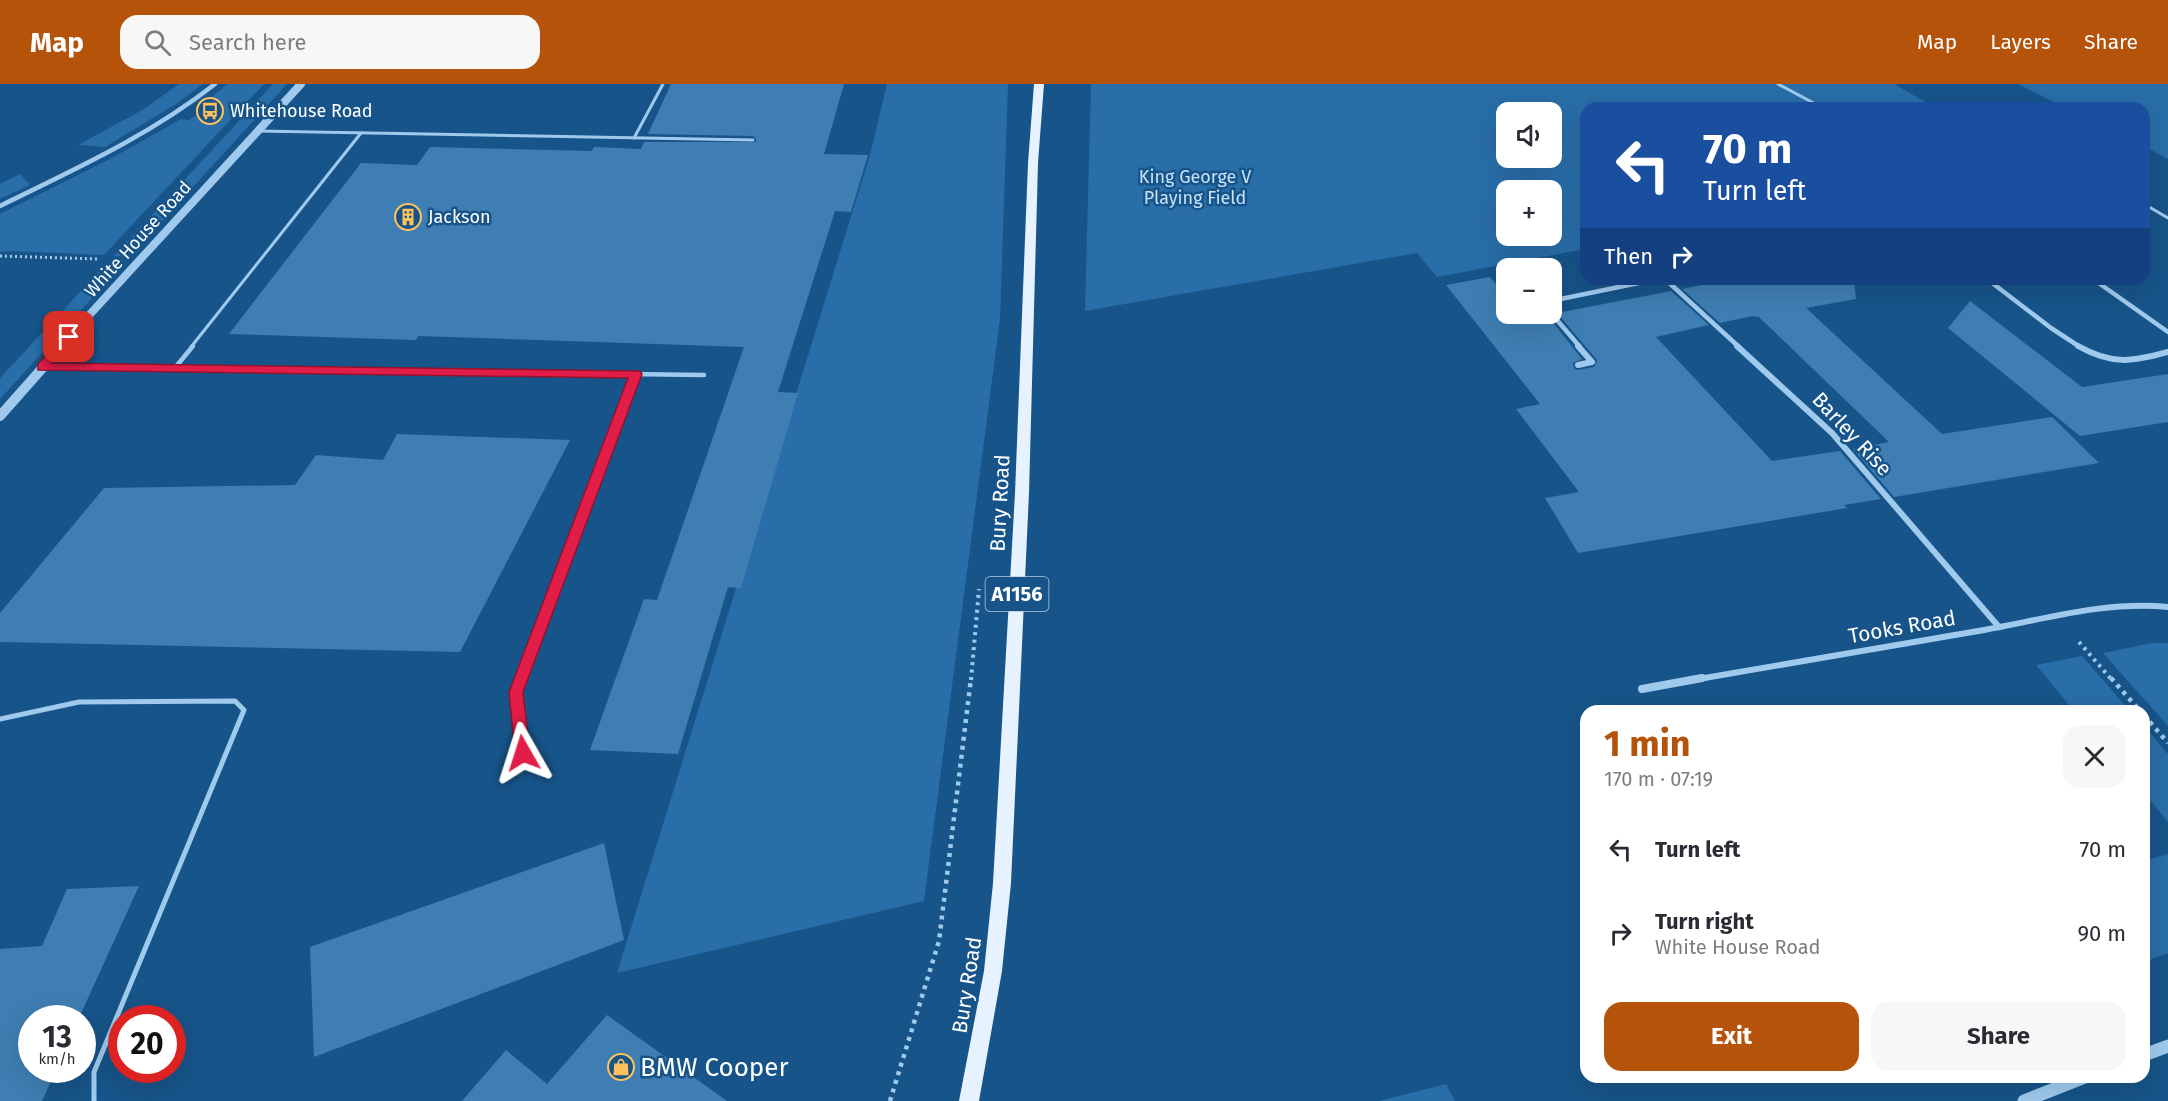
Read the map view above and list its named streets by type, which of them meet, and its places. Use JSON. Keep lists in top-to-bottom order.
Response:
{
  "streets": {
    "main road": ["Bury Road", "A1156"],
    "street": ["White House Road", "Barley Rise", "Tooks Road"]
  },
  "crossings": [
    ["Barley Rise", "Tooks Road"]
  ],
  "parks": ["King George V Playing Field"],
  "places": {
    "bus stop": ["Whitehouse Road"],
    "building": ["Jackson"],
    "shop": ["BMW Cooper"]
  },
  "page": {
    "header": "Map",
    "search": "Search here",
    "nav": ["Map", "Layers", "Share"],
    "map_buttons": ["+", "−"],
    "turn": ["70 m", "Turn left"],
    "then": "Then",
    "heading": ["1 min", "170 m · 07:19"],
    "list": [
      {
        "name": "Turn left",
        "value": "70 m"
      },
      {
        "name": "Turn right",
        "note": "White House Road",
        "value": "90 m"
      }
    ],
    "buttons": ["Exit", "Share"],
    "speed": "13 km/h",
    "limit": "20"
  }
}
